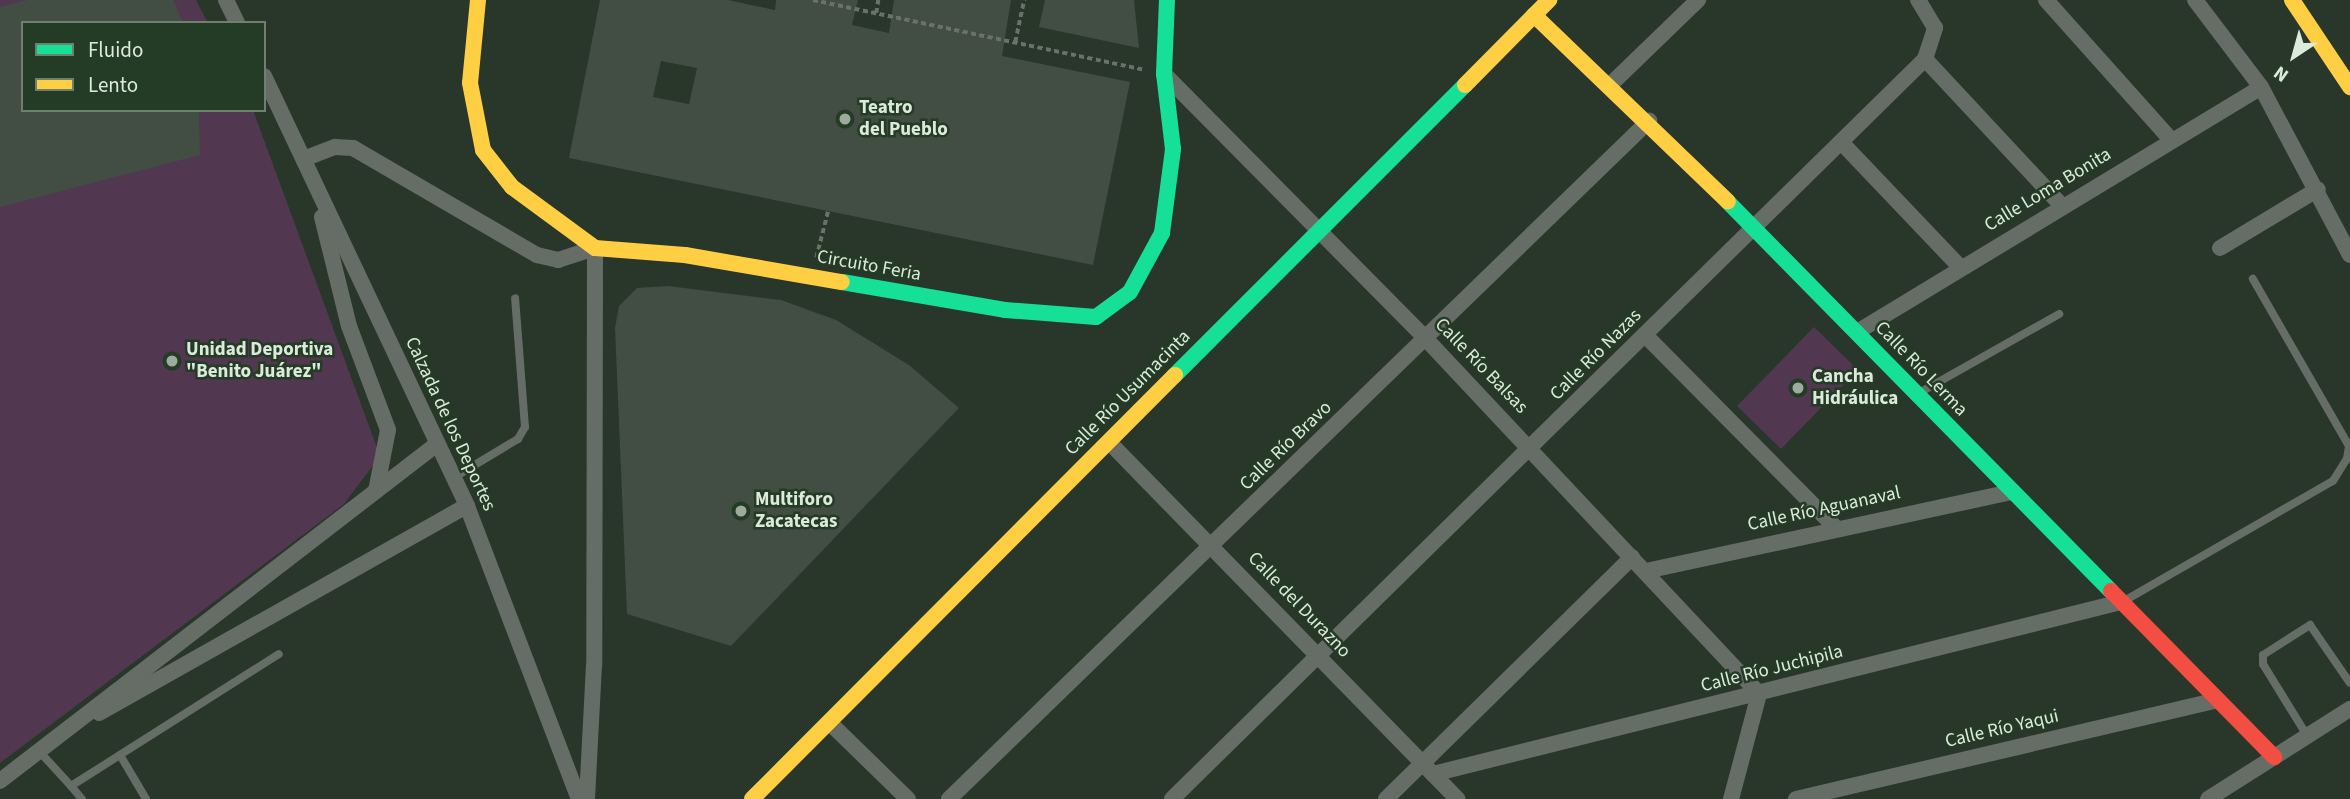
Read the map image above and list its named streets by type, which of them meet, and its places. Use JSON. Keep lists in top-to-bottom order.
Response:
{
  "streets": {
    "street": [
      "Calle Loma Bonita",
      "Circuito Feria",
      "Calle Río Nazas",
      "Calle Río Balsas",
      "Calle Río Lerma",
      "Calle Río Usumacinta",
      "Calzada de los Deportes",
      "Calle Río Bravo",
      "Calle Río Aguanaval",
      "Calle del Durazno",
      "Calle Río Juchipila",
      "Calle Río Yaqui"
    ]
  },
  "crossings": [
    ["Calle Loma Bonita", "Calle Río Lerma"],
    ["Circuito Feria", "Calle Río Balsas"],
    ["Calle Río Nazas", "Calle Río Balsas"],
    ["Calle Río Nazas", "Calle Río Lerma"],
    ["Calle Río Nazas", "Calle del Durazno"],
    ["Calle Río Balsas", "Calle Río Usumacinta"],
    ["Calle Río Balsas", "Calle Río Bravo"],
    ["Calle Río Balsas", "Calle Río Aguanaval"],
    ["Calle Río Balsas", "Calle Río Juchipila"],
    ["Calle Río Lerma", "Calle Río Usumacinta"],
    ["Calle Río Lerma", "Calle Río Bravo"],
    ["Calle Río Lerma", "Calle Río Aguanaval"],
    ["Calle Río Lerma", "Calle Río Juchipila"],
    ["Calle Río Lerma", "Calle Río Yaqui"],
    ["Calle Río Usumacinta", "Calle del Durazno"],
    ["Calle Río Bravo", "Calle del Durazno"],
    ["Calle del Durazno", "Calle Río Juchipila"]
  ],
  "places": [
    "Teatro del Pueblo",
    "Unidad Deportiva \"Benito Juárez\"",
    "Cancha Hidráulica",
    "Multiforo Zacatecas"
  ],
  "legend": ["Fluido", "Lento"],
  "north": "bottom left"
}
